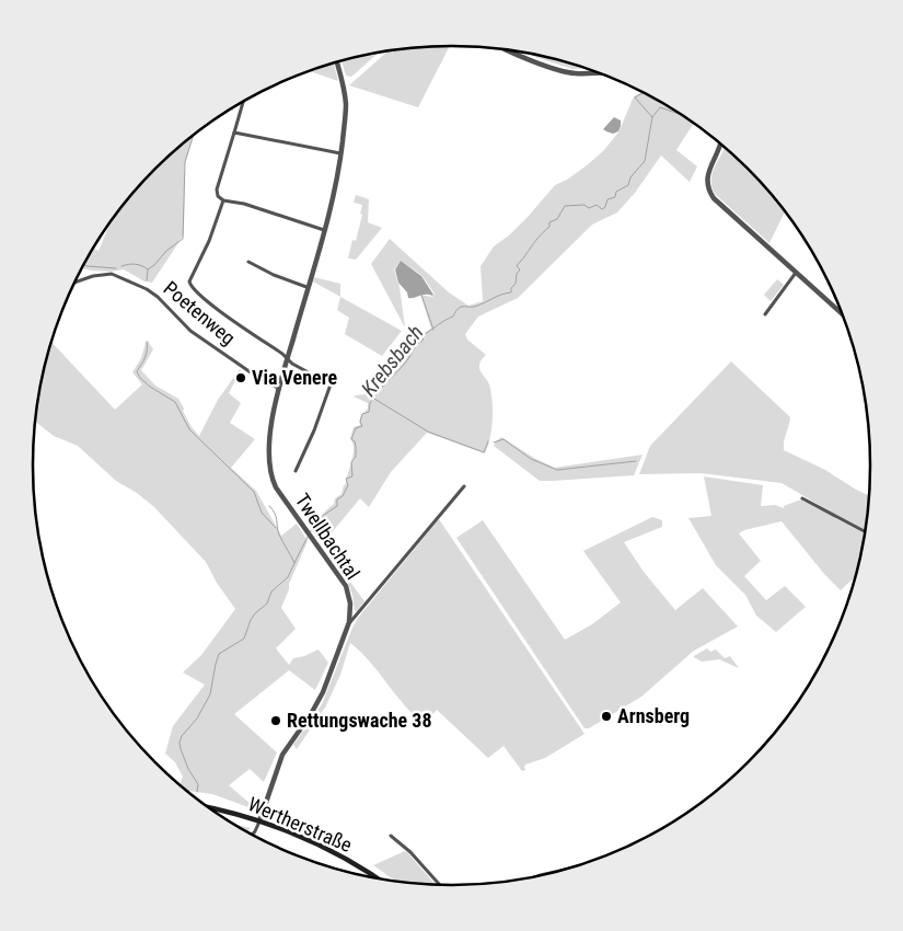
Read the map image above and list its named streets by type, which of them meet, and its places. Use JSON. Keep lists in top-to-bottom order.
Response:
{
  "streets": {
    "main road": ["Wertherstraße"],
    "street": ["Poetenweg", "Twellbachtal"]
  },
  "crossings": [
    ["Poetenweg", "Twellbachtal"],
    ["Twellbachtal", "Wertherstraße"]
  ],
  "water": ["Krebsbach"],
  "places": ["Via Venere", "Arnsberg", "Rettungswache 38"]
}
